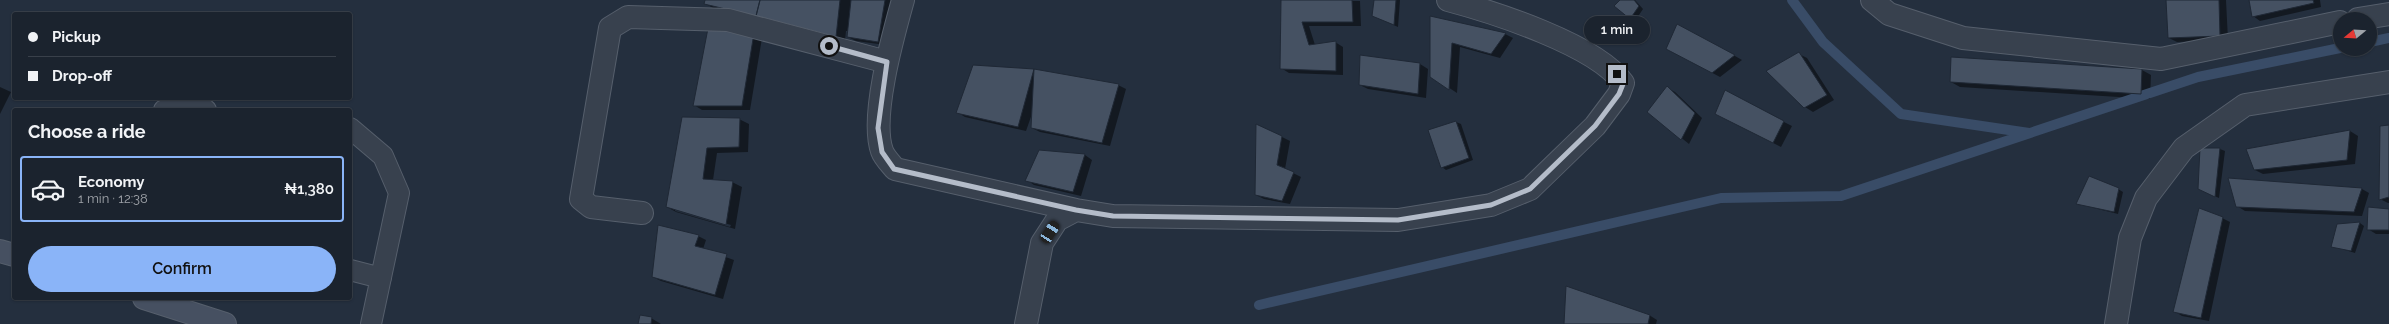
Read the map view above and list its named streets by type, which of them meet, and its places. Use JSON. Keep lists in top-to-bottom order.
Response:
{
  "north": "left",
  "page": {
    "banner": ["Pickup", "Drop-off"],
    "bubble": "1 min",
    "heading": "Choose a ride",
    "list": [
      {
        "name": "Economy",
        "note": "1 min · 12:38",
        "value": "₦1,380"
      }
    ],
    "buttons": "Confirm"
  }
}
